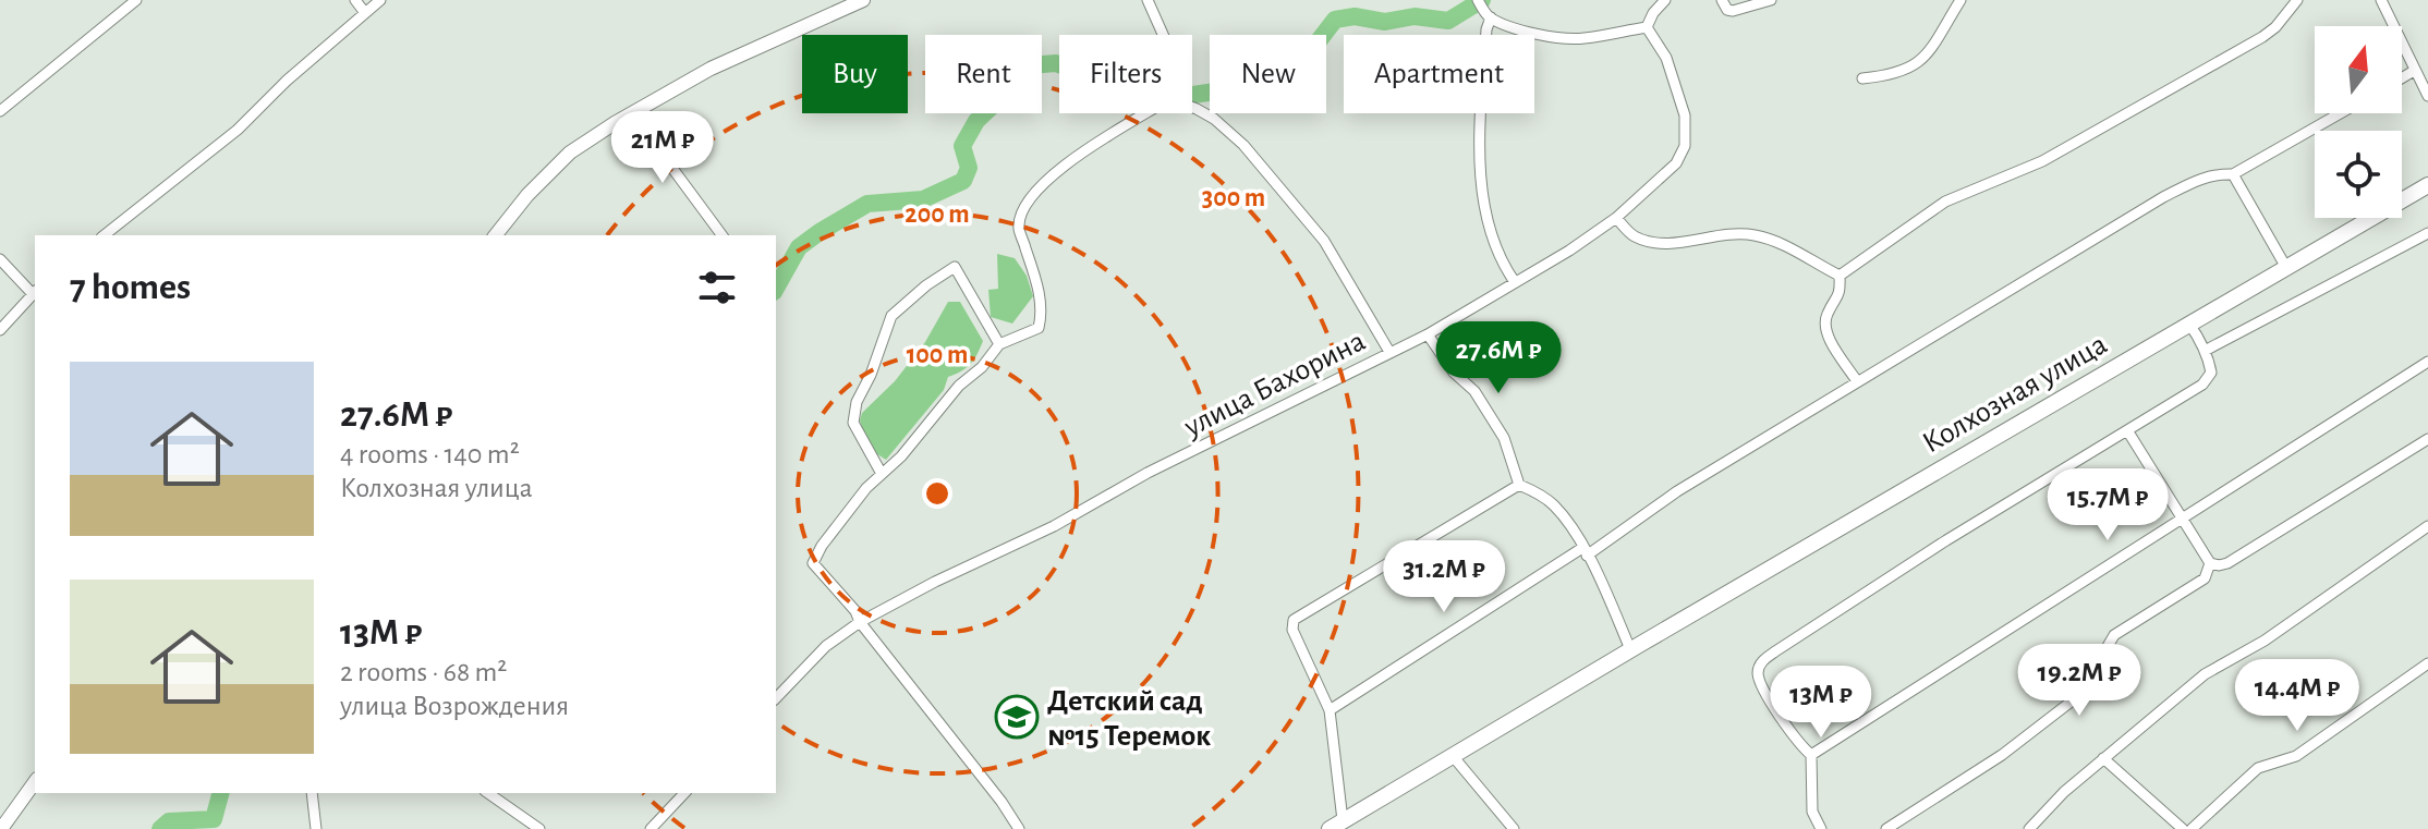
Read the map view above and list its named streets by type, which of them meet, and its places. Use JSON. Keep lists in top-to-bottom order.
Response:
{
  "streets": {
    "main road": ["Колхозная улица"],
    "street": ["улица Бахорина"]
  },
  "places": {
    "school or university": ["Детский сад №15 Теремок"]
  },
  "north": "top",
  "page": {
    "chip": [
      "Buy",
      "Rent",
      "Filters",
      "New",
      "Apartment"
    ],
    "price": [
      "21M ₽",
      "27.6M ₽",
      "15.7M ₽",
      "31.2M ₽",
      "19.2M ₽",
      "14.4M ₽",
      "13M ₽"
    ],
    "heading": "7 homes",
    "list": [
      {
        "name": "27.6M ₽",
        "note": "4 rooms · 140 m² · Колхозная улица"
      },
      {
        "name": "13M ₽",
        "note": "2 rooms · 68 m² · улица Возрождения"
      }
    ]
  },
  "rings": ["300 m", "200 m", "100 m"]
}
